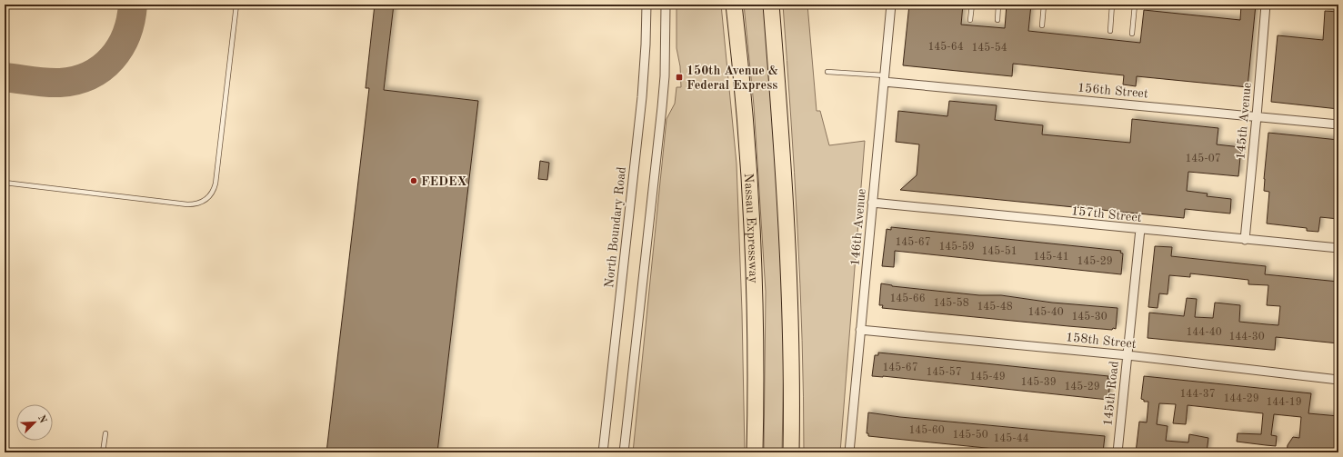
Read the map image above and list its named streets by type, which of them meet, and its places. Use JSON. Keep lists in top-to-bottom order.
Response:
{
  "streets": {
    "highway": ["Nassau Expressway"],
    "street": [
      "156th Street",
      "145th Avenue",
      "157th Street",
      "North Boundary Road",
      "146th Avenue",
      "158th Street",
      "145th Road"
    ]
  },
  "crossings": [
    ["156th Street", "145th Avenue"],
    ["156th Street", "146th Avenue"],
    ["145th Avenue", "157th Street"],
    ["157th Street", "146th Avenue"],
    ["157th Street", "145th Road"],
    ["146th Avenue", "158th Street"],
    ["158th Street", "145th Road"]
  ],
  "places": {
    "transit": ["150th Avenue & Federal Express"],
    "other": ["FEDEX"]
  },
  "house_numbers": [
    "145-64",
    "145-54",
    "145-07",
    "145-67",
    "145-59",
    "145-51",
    "145-41",
    "145-29",
    "145-66",
    "145-58",
    "145-48",
    "145-40",
    "145-30",
    "144-40",
    "144-30",
    "145-67",
    "145-57",
    "145-49",
    "145-39",
    "145-29",
    "144-37",
    "144-29",
    "144-19",
    "145-60",
    "145-50",
    "145-44"
  ],
  "north": "top right"
}
